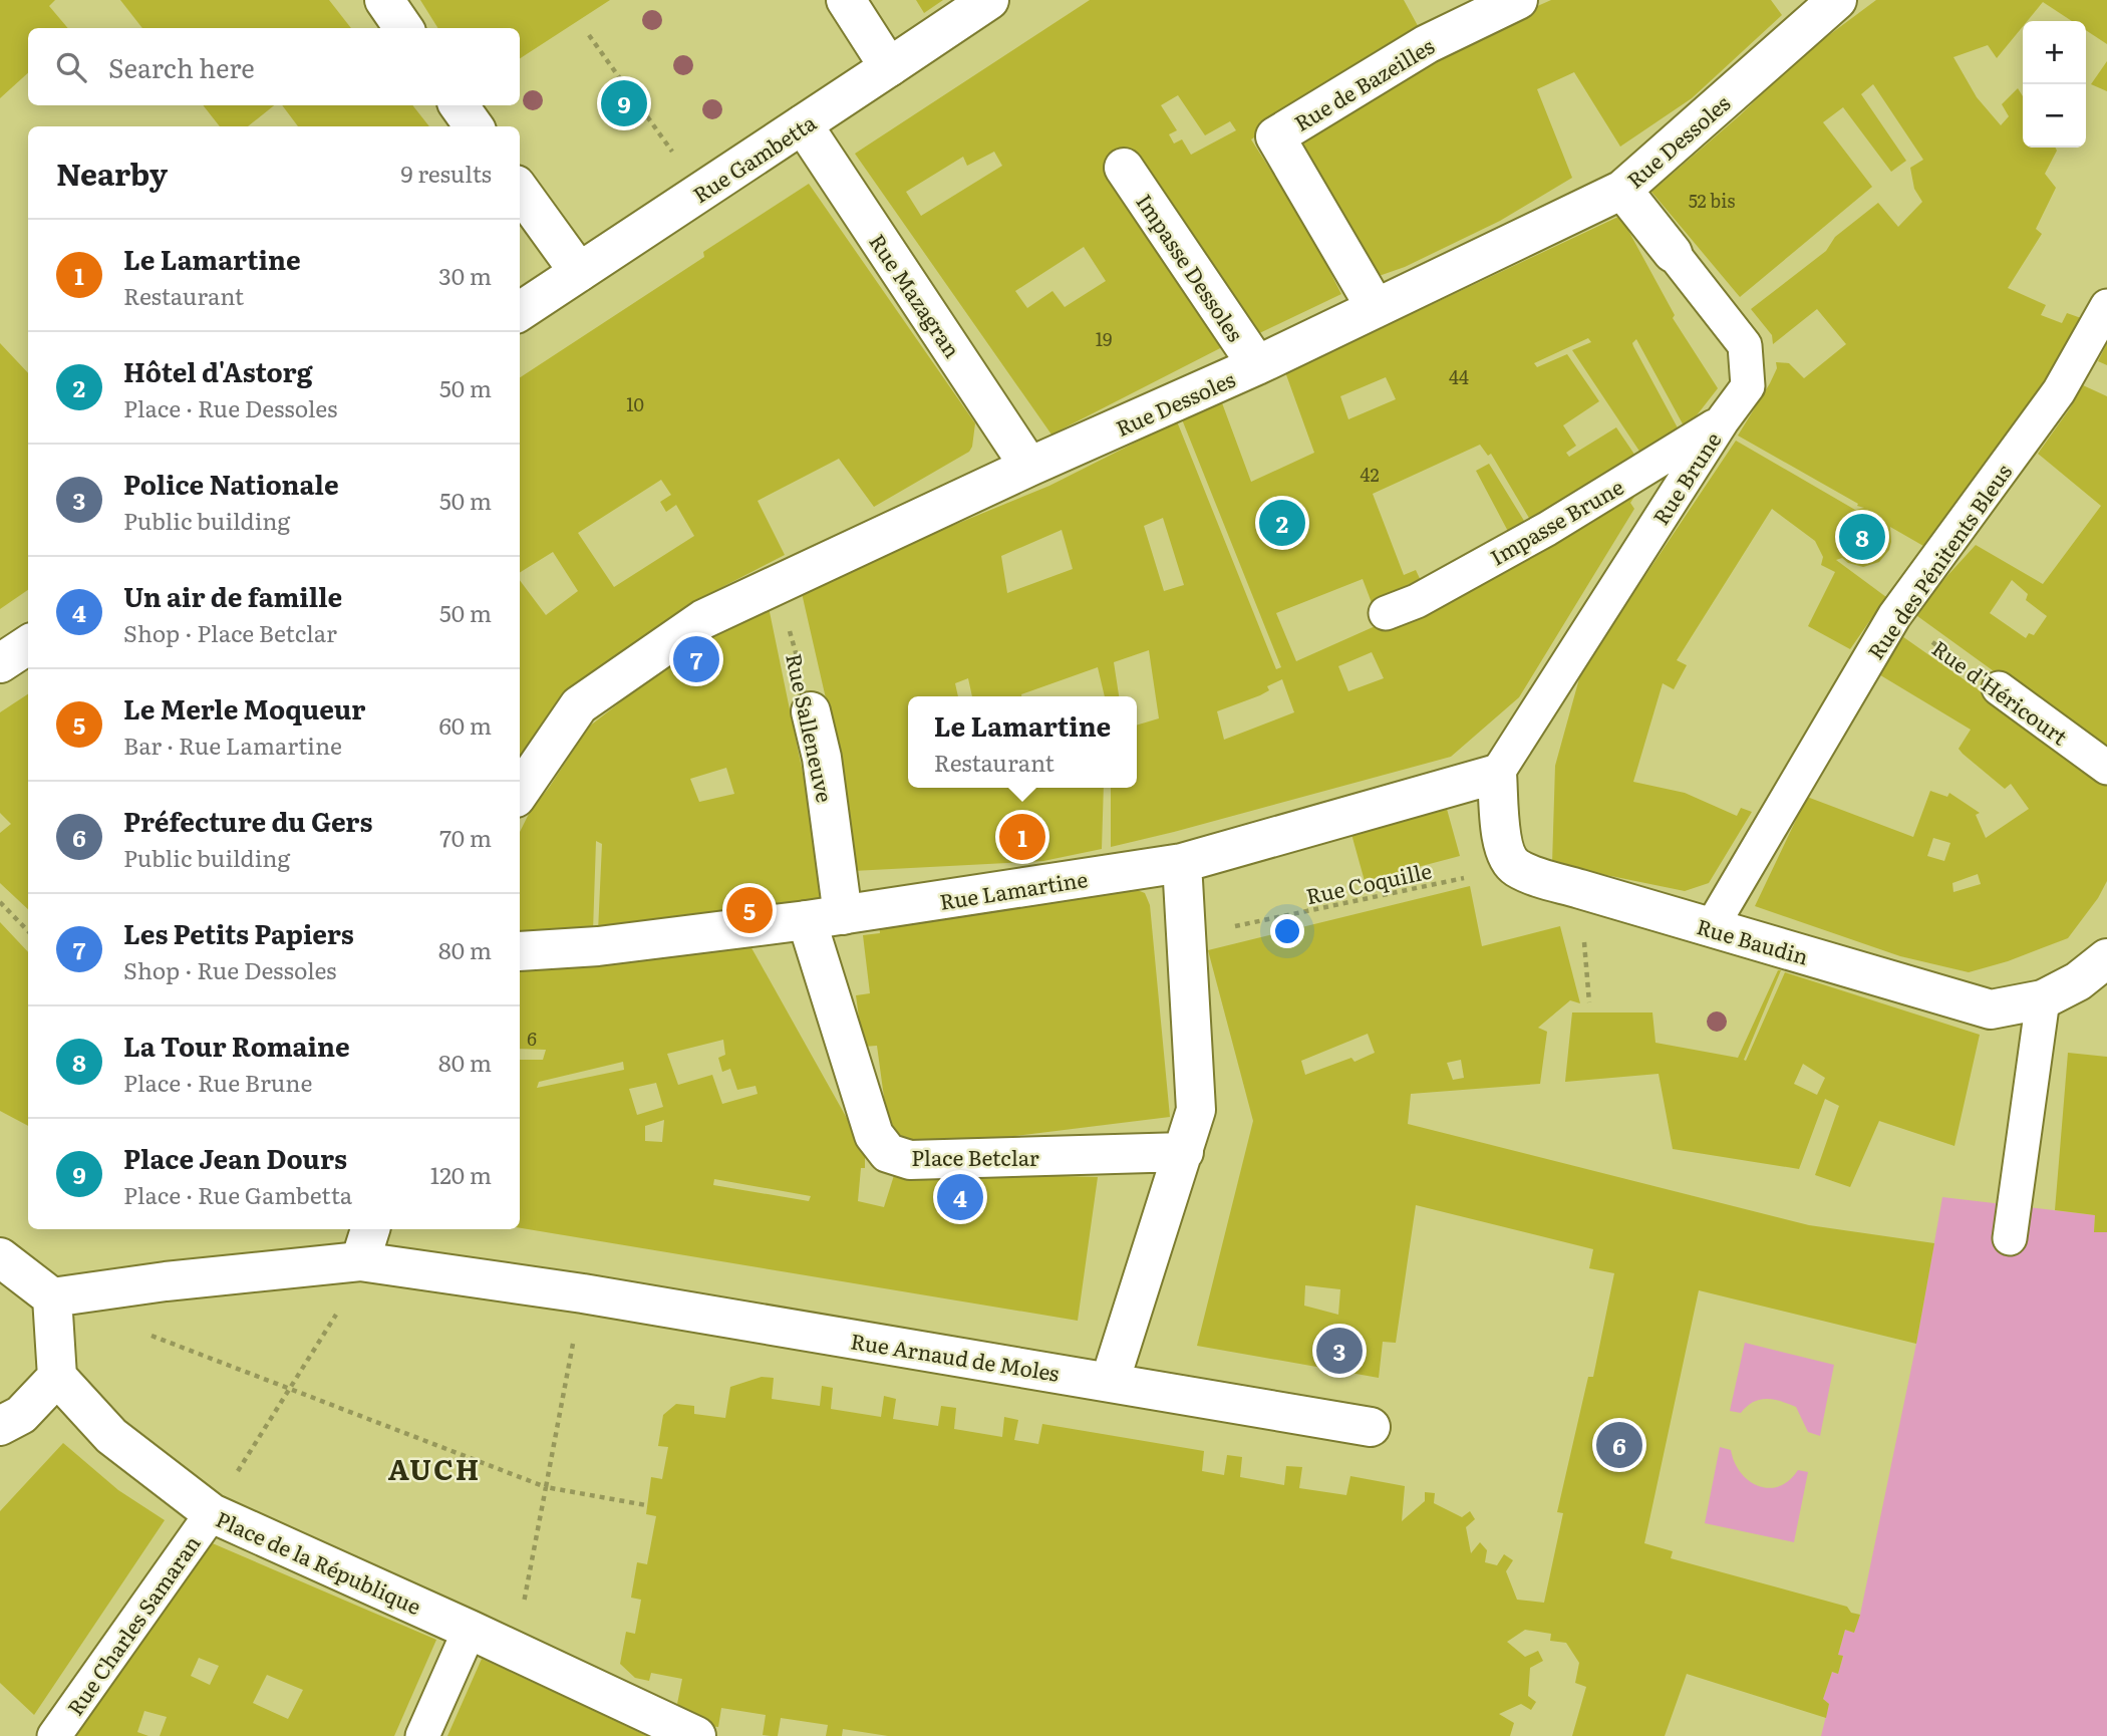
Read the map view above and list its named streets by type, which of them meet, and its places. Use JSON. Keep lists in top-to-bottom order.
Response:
{
  "streets": {
    "street": [
      "Rue de Bazeilles",
      "Rue Dessoles",
      "Rue Gambetta",
      "Impasse Dessoles",
      "Rue Mazagran",
      "Rue Brune",
      "Rue Salleneuve",
      "Rue Lamartine",
      "Rue Baudin",
      "Place Betclar",
      "Rue Arnaud de Moles",
      "Place de la République"
    ],
    "lane": [
      "Impasse Brune",
      "Rue des Pénitents Bleus",
      "Rue d'Héricourt",
      "Rue Charles Samaran"
    ],
    "path": ["Rue Coquille"]
  },
  "crossings": [
    ["Rue de Bazeilles", "Rue Dessoles"],
    ["Rue Dessoles", "Impasse Dessoles"],
    ["Rue Dessoles", "Rue Mazagran"],
    ["Rue Dessoles", "Rue Brune"],
    ["Rue Dessoles", "Rue Salleneuve"],
    ["Rue Gambetta", "Rue Mazagran"],
    ["Rue Brune", "Impasse Brune"],
    ["Rue Brune", "Rue Lamartine"],
    ["Rue des Pénitents Bleus", "Rue d'Héricourt"],
    ["Rue des Pénitents Bleus", "Rue Baudin"],
    ["Rue Salleneuve", "Rue Lamartine"],
    ["Rue Salleneuve", "Place Betclar"],
    ["Rue Coquille", "Rue Baudin"],
    ["Rue Lamartine", "Place Betclar"],
    ["Place de la République", "Rue Charles Samaran"]
  ],
  "districts": ["AUCH"],
  "house_numbers": [
    "52 bis",
    "19",
    "44",
    "10",
    "42",
    "6"
  ],
  "page": {
    "map_buttons": ["+", "−"],
    "search": "Search here",
    "pins": [
      "9",
      "2",
      "8",
      "7",
      "1",
      "5",
      "4",
      "3",
      "6"
    ],
    "heading": ["Nearby", "9 results"],
    "list": [
      {
        "mark": "1",
        "name": "Le Lamartine",
        "note": "Restaurant",
        "value": "30 m"
      },
      {
        "mark": "2",
        "name": "Hôtel d'Astorg",
        "note": "Place · Rue Dessoles",
        "value": "50 m"
      },
      {
        "mark": "3",
        "name": "Police Nationale",
        "note": "Public building",
        "value": "50 m"
      },
      {
        "mark": "4",
        "name": "Un air de famille",
        "note": "Shop · Place Betclar",
        "value": "50 m"
      },
      {
        "mark": "5",
        "name": "Le Merle Moqueur",
        "note": "Bar · Rue Lamartine",
        "value": "60 m"
      },
      {
        "mark": "6",
        "name": "Préfecture du Gers",
        "note": "Public building",
        "value": "70 m"
      },
      {
        "mark": "7",
        "name": "Les Petits Papiers",
        "note": "Shop · Rue Dessoles",
        "value": "80 m"
      },
      {
        "mark": "8",
        "name": "La Tour Romaine",
        "note": "Place · Rue Brune",
        "value": "80 m"
      },
      {
        "mark": "9",
        "name": "Place Jean Dours",
        "note": "Place · Rue Gambetta",
        "value": "120 m"
      }
    ],
    "popup": ["Le Lamartine", "Restaurant"]
  }
}
